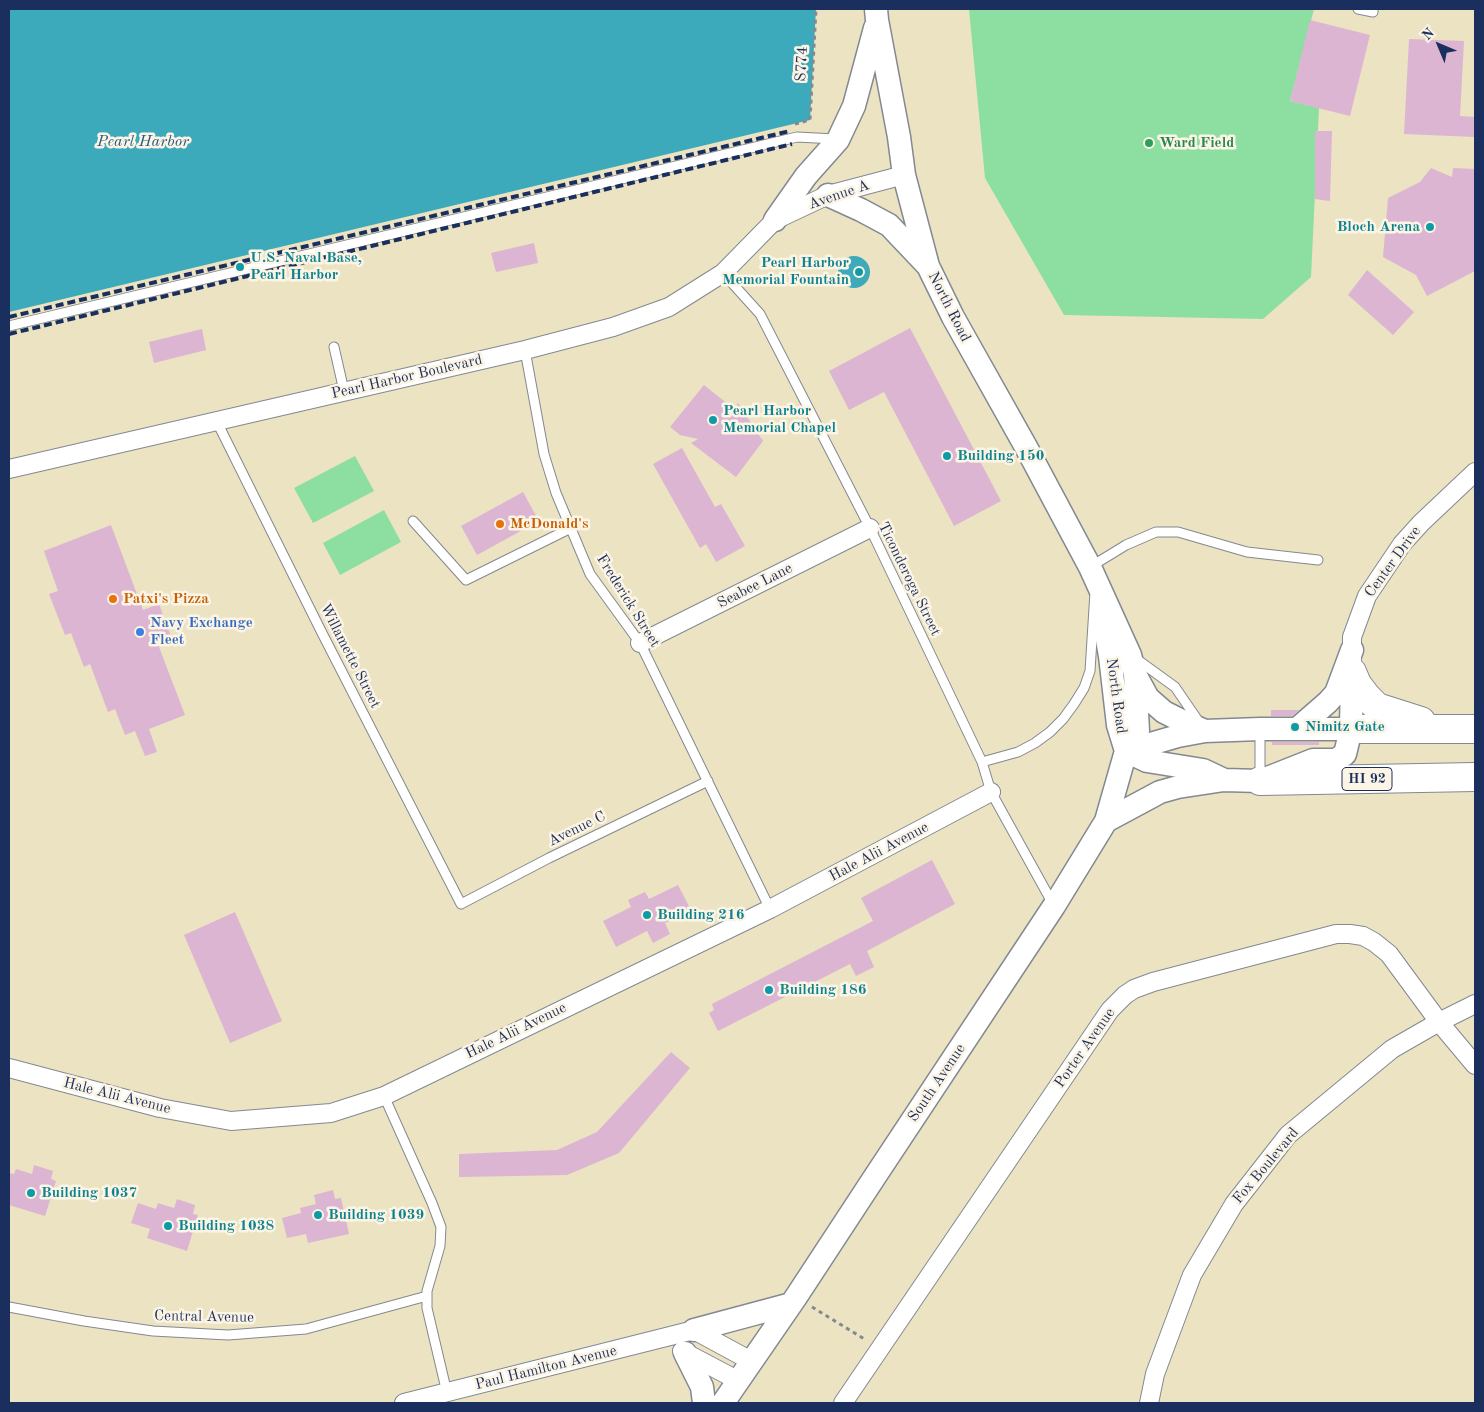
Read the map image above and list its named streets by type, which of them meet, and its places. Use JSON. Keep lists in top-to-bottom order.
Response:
{
  "streets": {
    "main road": ["HI 92"],
    "street": [
      "Avenue A",
      "North Road",
      "Pearl Harbor Boulevard",
      "Center Drive",
      "Seabee Lane",
      "Hale Alii Avenue",
      "Porter Avenue",
      "South Avenue",
      "Fox Boulevard",
      "Paul Hamilton Avenue"
    ],
    "lane": [
      "Ticonderoga Street",
      "Frederick Street",
      "Willamette Street",
      "Avenue C",
      "Central Avenue"
    ],
    "path": ["S774"]
  },
  "crossings": [
    ["Avenue A", "North Road"],
    ["Avenue A", "Pearl Harbor Boulevard"],
    ["North Road", "South Avenue"],
    ["Pearl Harbor Boulevard", "Ticonderoga Street"],
    ["Pearl Harbor Boulevard", "Frederick Street"],
    ["Pearl Harbor Boulevard", "Willamette Street"],
    ["Ticonderoga Street", "Seabee Lane"],
    ["Ticonderoga Street", "Hale Alii Avenue"],
    ["Ticonderoga Street", "South Avenue"],
    ["Seabee Lane", "Frederick Street"],
    ["Frederick Street", "Avenue C"],
    ["Frederick Street", "Hale Alii Avenue"],
    ["Willamette Street", "Avenue C"],
    ["Porter Avenue", "Fox Boulevard"]
  ],
  "water": ["Pearl Harbor"],
  "places": [
    "Ward Field",
    "Bloch Arena",
    "U.S. Naval Base, Pearl Harbor",
    "Pearl Harbor Memorial Fountain",
    "Pearl Harbor Memorial Chapel",
    "Building 150",
    "McDonald's",
    "Patxi's Pizza",
    "Navy Exchange Fleet",
    "Nimitz Gate",
    "Building 216",
    "Building 186",
    "Building 1037",
    "Building 1039",
    "Building 1038"
  ],
  "north": "top left"
}
